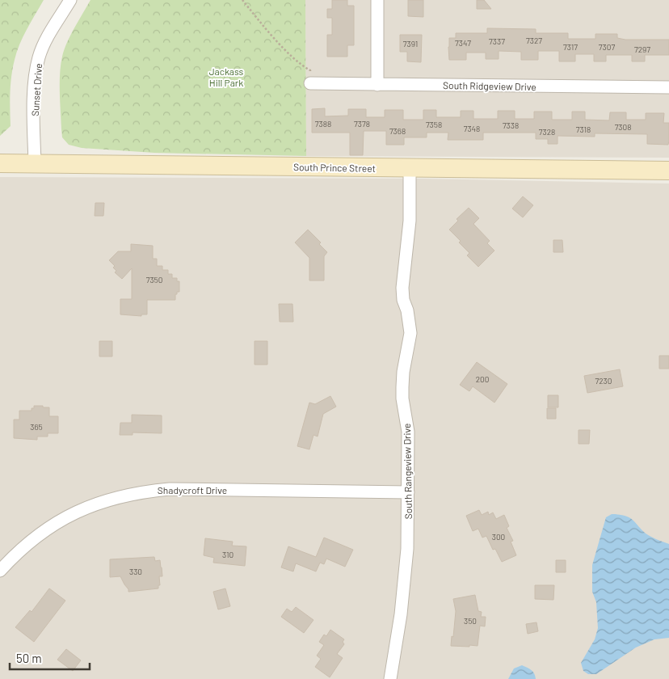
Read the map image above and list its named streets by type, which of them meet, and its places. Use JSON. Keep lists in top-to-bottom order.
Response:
{
  "streets": {
    "street": [
      "South Ridgeview Drive",
      "Sunset Drive",
      "South Prince Street",
      "South Rangeview Drive",
      "Shadycroft Drive"
    ]
  },
  "crossings": [
    ["Sunset Drive", "South Prince Street"],
    ["South Prince Street", "South Rangeview Drive"],
    ["South Rangeview Drive", "Shadycroft Drive"]
  ],
  "parks": ["Jackass Hill Park"],
  "house_numbers": [
    "7327",
    "7337",
    "7347",
    "7391",
    "7317",
    "7307",
    "7297",
    "7388",
    "7378",
    "7358",
    "7338",
    "7308",
    "7348",
    "7318",
    "7368",
    "7328",
    "7350",
    "200",
    "7230",
    "365",
    "300",
    "310",
    "330",
    "350"
  ],
  "scale_bar": "50 m"
}
